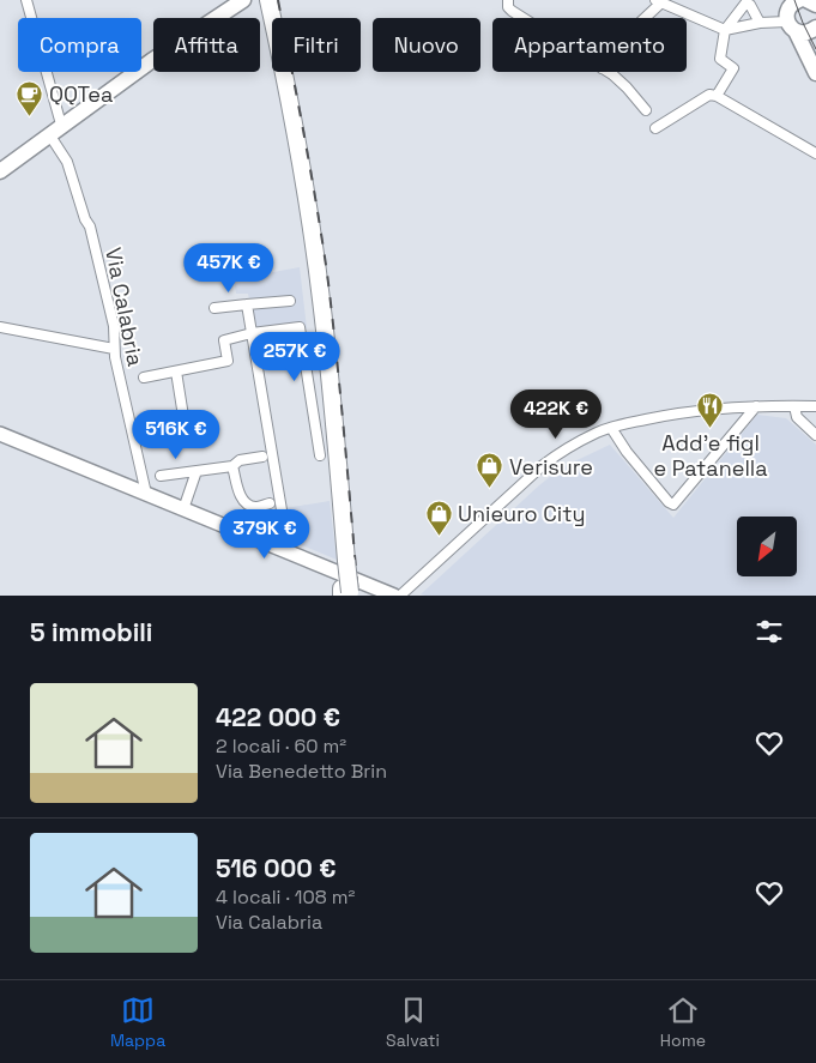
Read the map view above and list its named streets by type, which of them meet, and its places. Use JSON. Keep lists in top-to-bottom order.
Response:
{
  "streets": {
    "street": ["Via Calabria"]
  },
  "places": {
    "cafe": ["QQTea"],
    "restaurant": ["Add'e figl e Patanella"],
    "shop": ["Verisure", "Unieuro City"]
  },
  "north": "bottom left",
  "page": {
    "chip": [
      "Compra",
      "Affitta",
      "Filtri",
      "Nuovo",
      "Appartamento"
    ],
    "price": [
      "457K €",
      "257K €",
      "422K €",
      "516K €",
      "379K €"
    ],
    "heading": "5 immobili",
    "list": [
      {
        "name": "422 000 €",
        "note": "2 locali · 60 m² · Via Benedetto Brin"
      },
      {
        "name": "516 000 €",
        "note": "4 locali · 108 m² · Via Calabria"
      }
    ],
    "tabs": ["Mappa", "Salvati", "Home"]
  }
}
